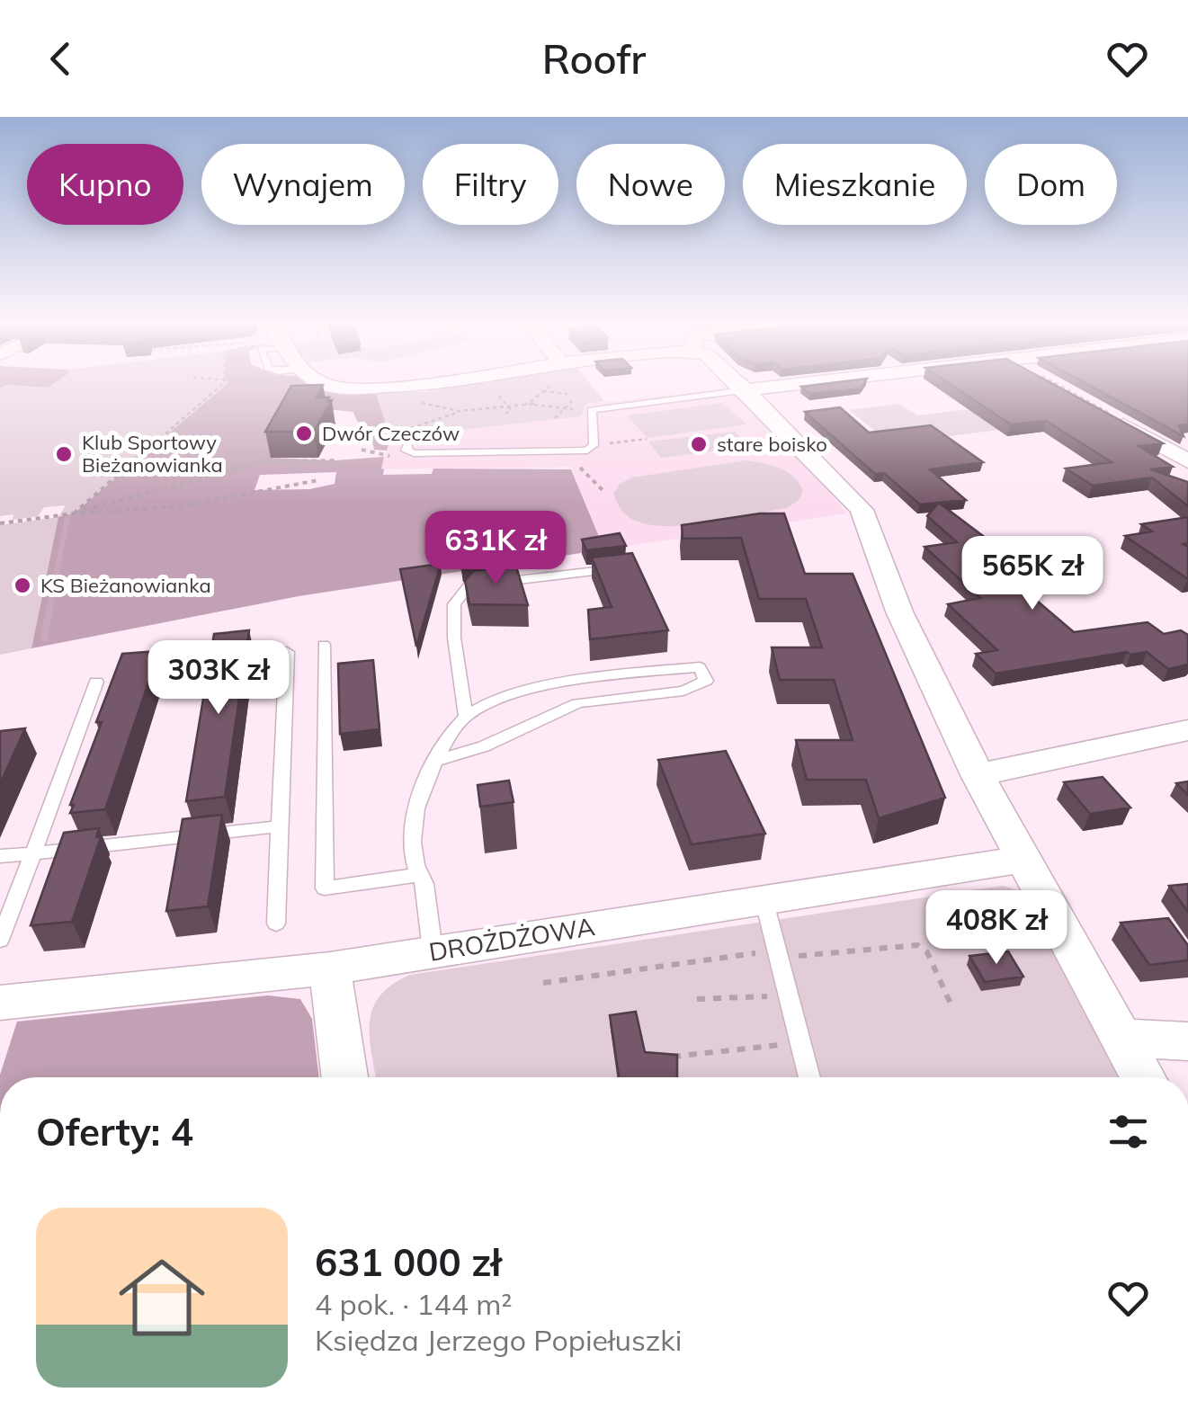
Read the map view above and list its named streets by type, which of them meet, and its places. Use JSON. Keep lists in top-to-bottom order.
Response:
{
  "streets": {
    "street": ["DROŻDŻOWA"]
  },
  "places": [
    "Dwór Czeczów",
    "stare boisko",
    "Klub Sportowy Bieżanowianka",
    "KS Bieżanowianka"
  ],
  "page": {
    "header": "Roofr",
    "chip": [
      "Kupno",
      "Wynajem",
      "Filtry",
      "Nowe",
      "Mieszkanie",
      "Dom"
    ],
    "price": [
      "631K zł",
      "565K zł",
      "303K zł",
      "408K zł"
    ],
    "heading": "Oferty: 4",
    "list": [
      {
        "name": "631 000 zł",
        "note": "4 pok. · 144 m² · Księdza Jerzego Popiełuszki"
      }
    ]
  }
}
